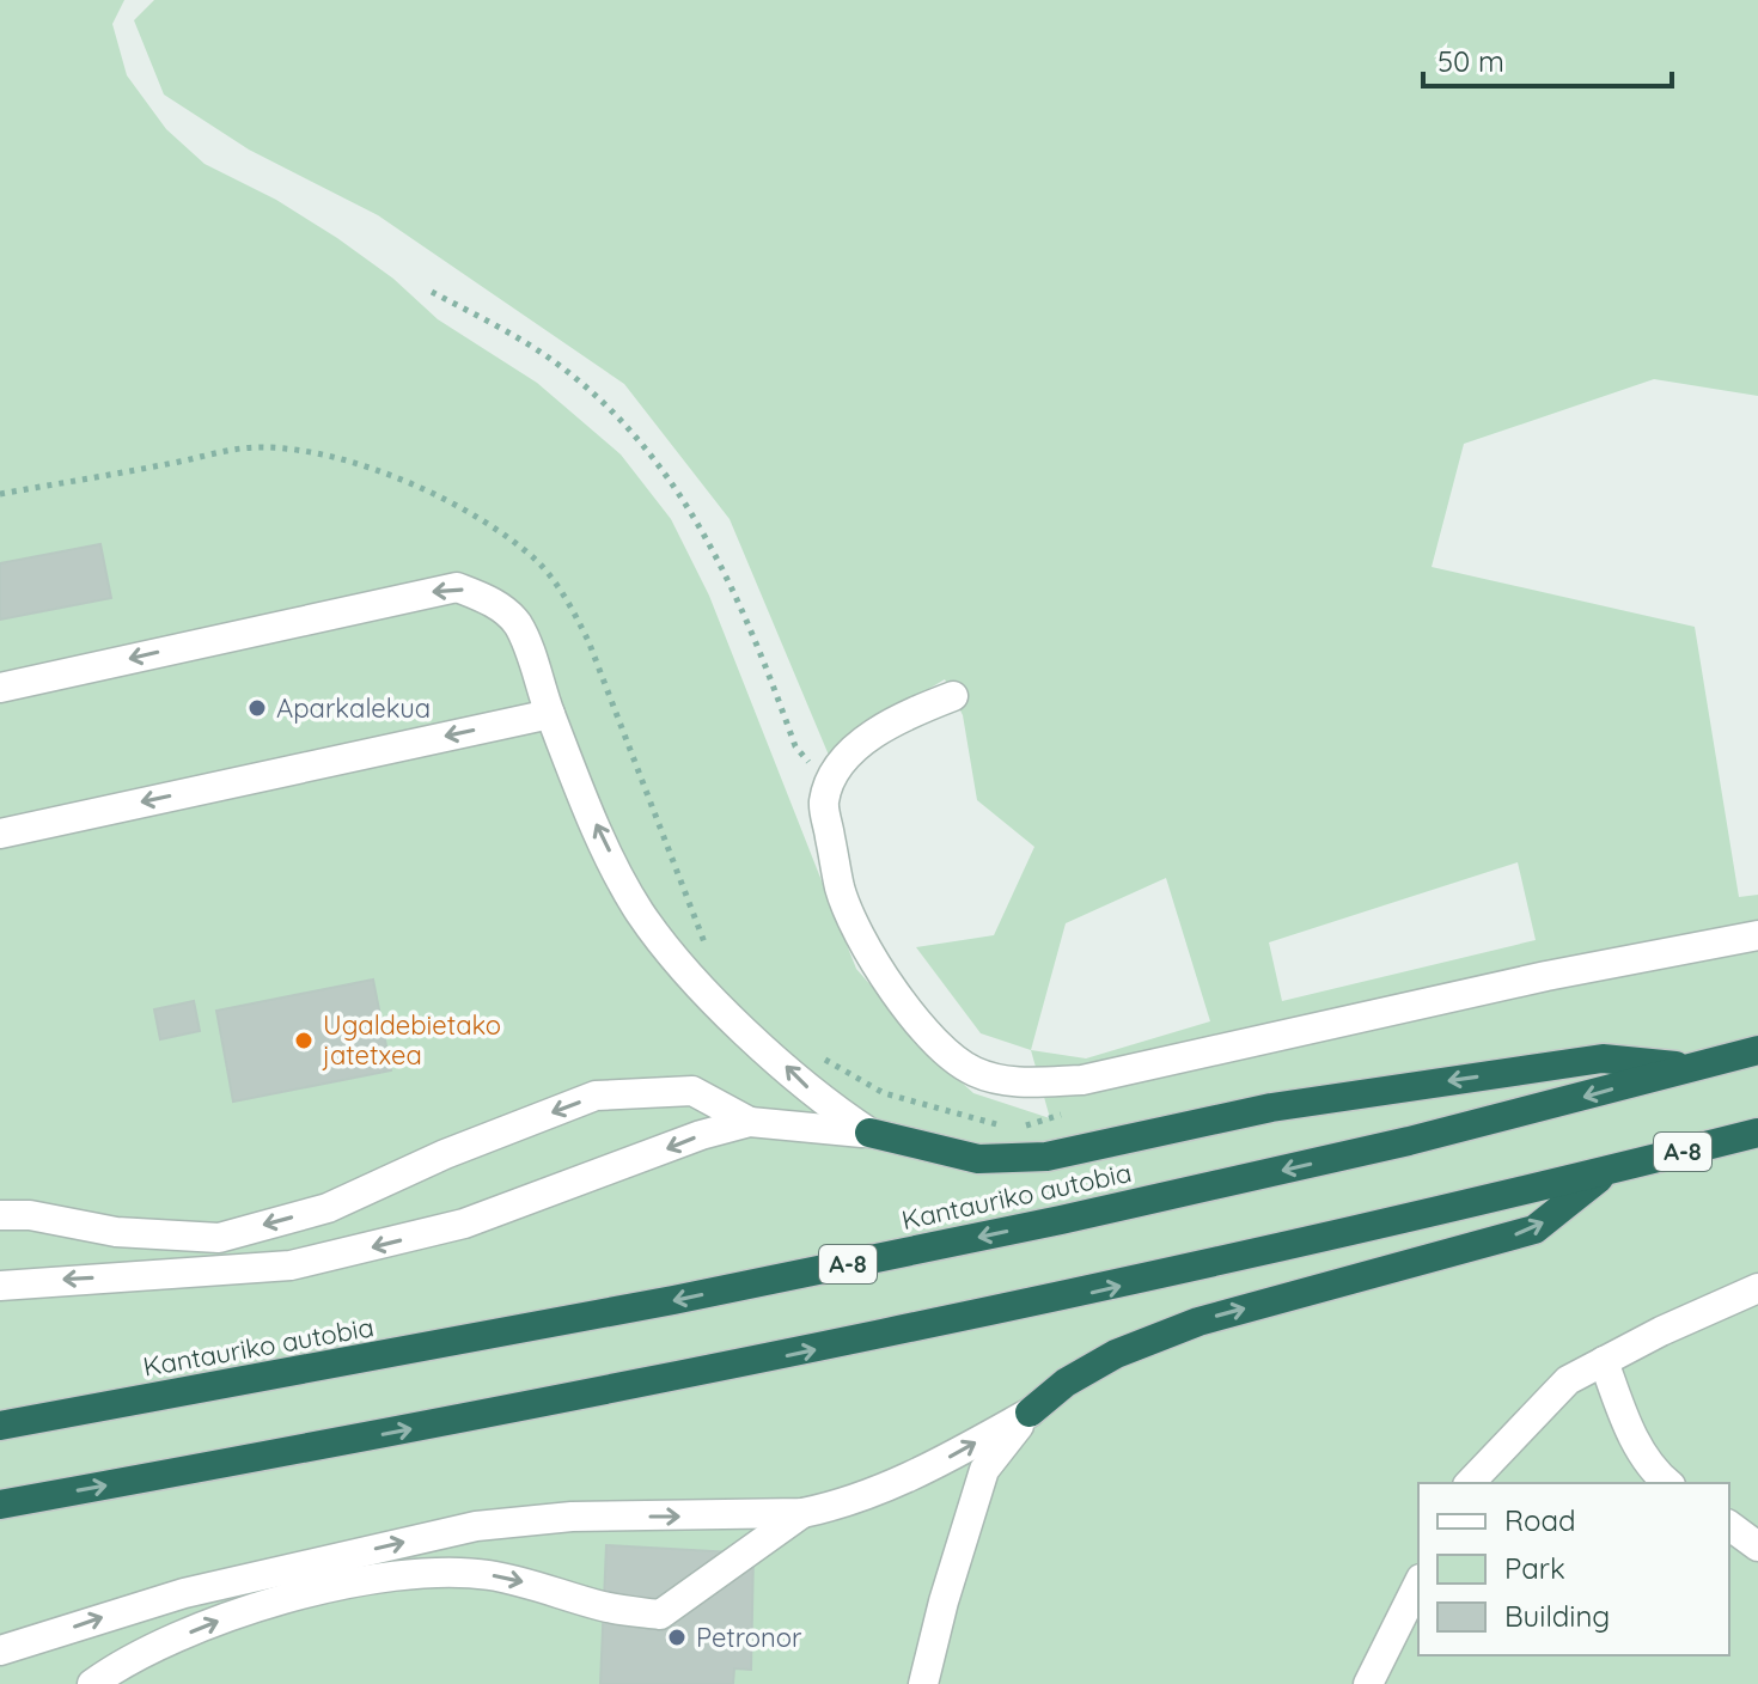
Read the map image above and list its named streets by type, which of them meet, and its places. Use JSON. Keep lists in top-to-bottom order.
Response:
{
  "streets": {
    "highway": ["A-8", "Kantauriko autobia"]
  },
  "places": ["Aparkalekua", "Ugaldebietako jatetxea", "Petronor"],
  "legend": ["Road", "Park", "Building"],
  "scale_bar": "50 m"
}
